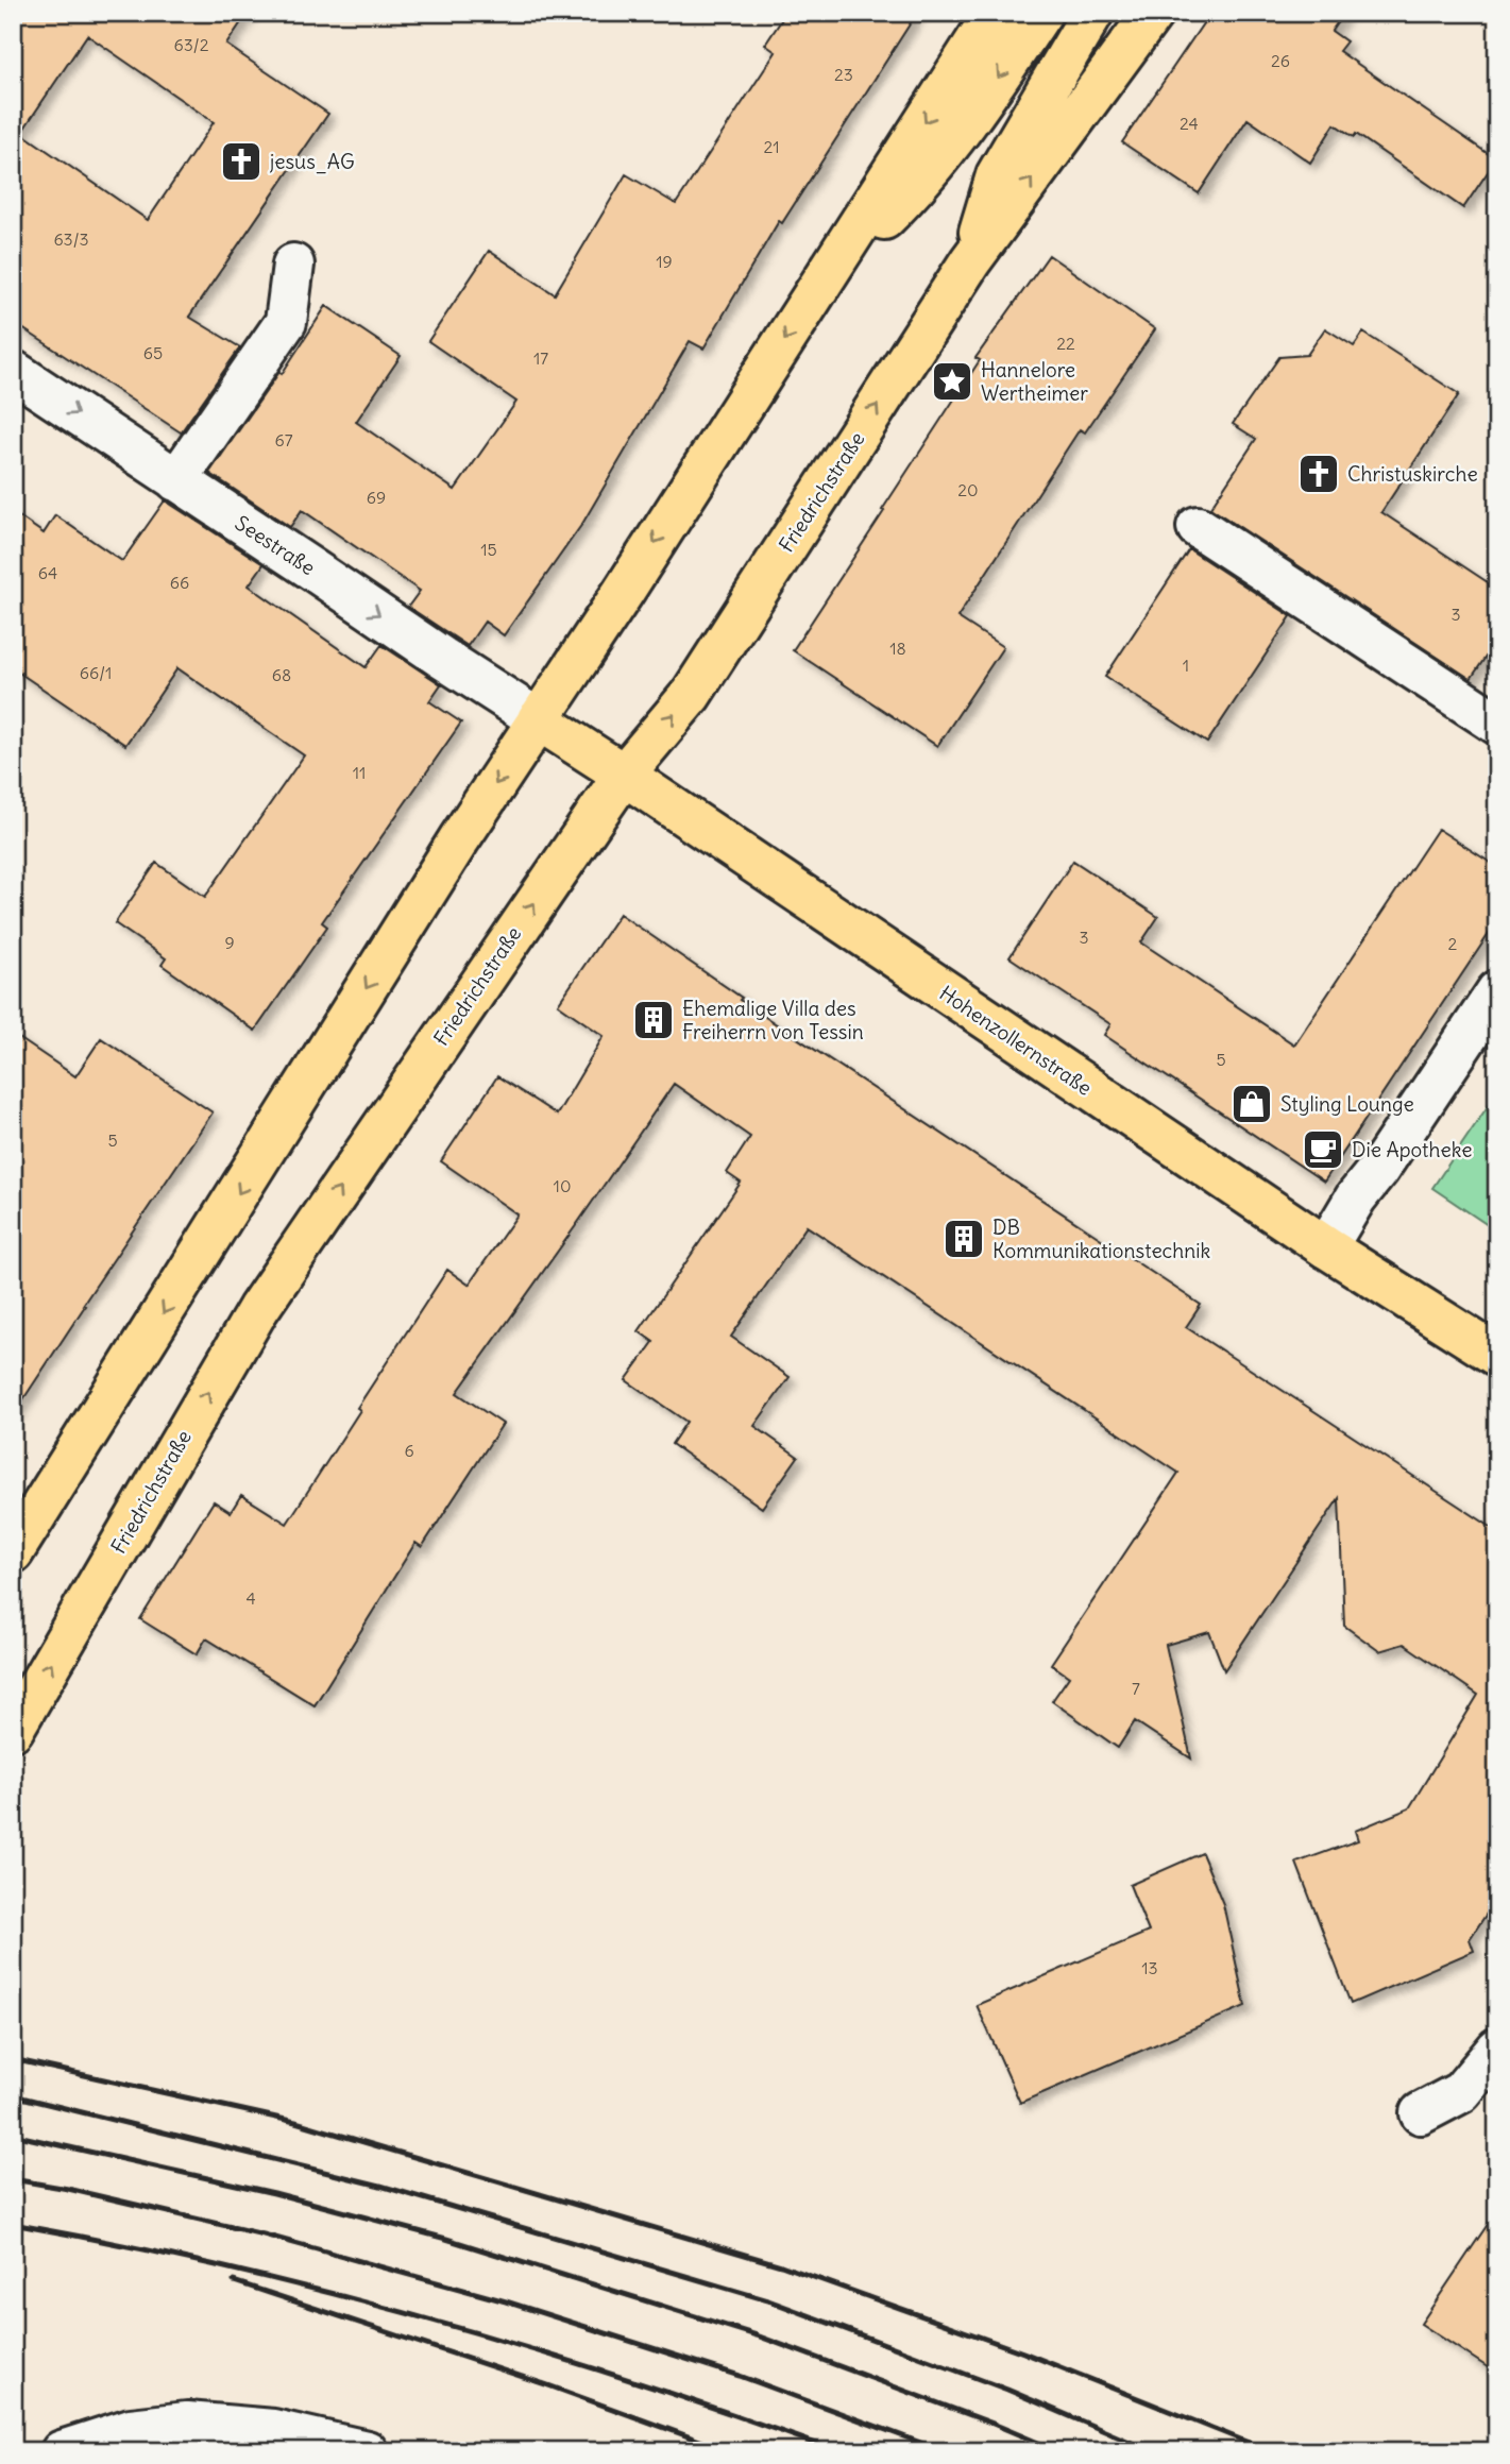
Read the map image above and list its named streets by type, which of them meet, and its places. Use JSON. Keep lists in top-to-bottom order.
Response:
{
  "streets": {
    "main road": ["Friedrichstraße", "Hohenzollernstraße"],
    "street": ["Seestraße"]
  },
  "crossings": [
    ["Friedrichstraße", "Hohenzollernstraße"],
    ["Seestraße", "Hohenzollernstraße"]
  ],
  "one_way": ["Seestraße"],
  "places": {
    "church": ["jesus_AG", "Christuskirche"],
    "place": ["Hannelore Wertheimer"],
    "building": ["Ehemalige Villa des Freiherrn von Tessin", "DB Kommunikationstechnik"],
    "shop": ["Styling Lounge"],
    "cafe": ["Die Apotheke"]
  },
  "house_numbers": [
    "63/2",
    "26",
    "23",
    "24",
    "21",
    "63/3",
    "19",
    "22",
    "65",
    "17",
    "67",
    "20",
    "69",
    "15",
    "64",
    "66",
    "3",
    "18",
    "1",
    "66/1",
    "68",
    "11",
    "3",
    "9",
    "2",
    "5",
    "5",
    "10",
    "6",
    "4",
    "7",
    "13"
  ]
}
